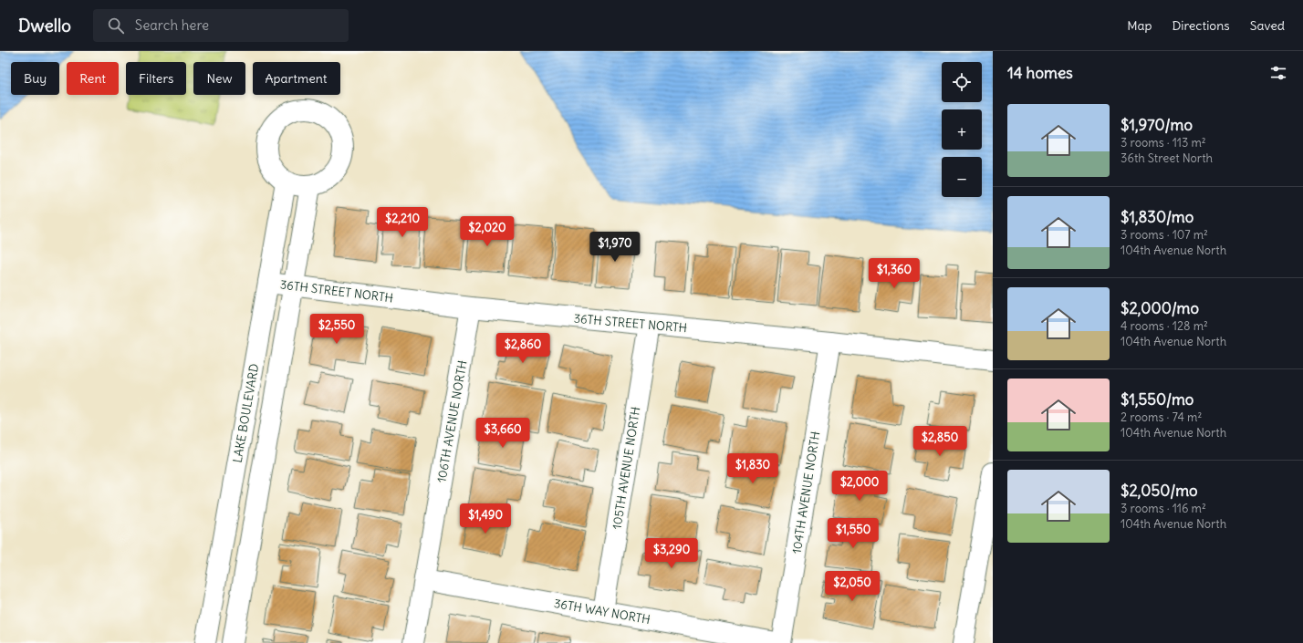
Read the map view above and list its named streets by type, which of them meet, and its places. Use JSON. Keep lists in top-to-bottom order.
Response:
{
  "streets": {
    "street": [
      "36TH STREET NORTH",
      "LAKE BOULEVARD",
      "106TH AVENUE NORTH",
      "105TH AVENUE NORTH",
      "104TH AVENUE NORTH",
      "36TH WAY NORTH"
    ]
  },
  "crossings": [
    ["36TH STREET NORTH", "LAKE BOULEVARD"],
    ["36TH STREET NORTH", "106TH AVENUE NORTH"],
    ["36TH STREET NORTH", "105TH AVENUE NORTH"],
    ["36TH STREET NORTH", "104TH AVENUE NORTH"],
    ["106TH AVENUE NORTH", "36TH WAY NORTH"],
    ["105TH AVENUE NORTH", "36TH WAY NORTH"],
    ["104TH AVENUE NORTH", "36TH WAY NORTH"]
  ],
  "page": {
    "header": "Dwello",
    "search": "Search here",
    "nav": ["Map", "Directions", "Saved"],
    "heading": "14 homes",
    "map_buttons": ["+", "−"],
    "chip": [
      "Buy",
      "Rent",
      "Filters",
      "New",
      "Apartment"
    ],
    "list": [
      {
        "name": "$1,970/mo",
        "note": "3 rooms · 113 m² · 36th Street North"
      },
      {
        "name": "$1,830/mo",
        "note": "3 rooms · 107 m² · 104th Avenue North"
      },
      {
        "name": "$2,000/mo",
        "note": "4 rooms · 128 m² · 104th Avenue North"
      },
      {
        "name": "$1,550/mo",
        "note": "2 rooms · 74 m² · 104th Avenue North"
      },
      {
        "name": "$2,050/mo",
        "note": "3 rooms · 116 m² · 104th Avenue North"
      }
    ],
    "price": [
      "$2,210",
      "$2,020",
      "$1,970",
      "$1,360",
      "$2,550",
      "$2,860",
      "$3,660",
      "$2,850",
      "$1,830",
      "$2,000",
      "$1,490",
      "$1,550",
      "$3,290",
      "$2,050"
    ]
  }
}
